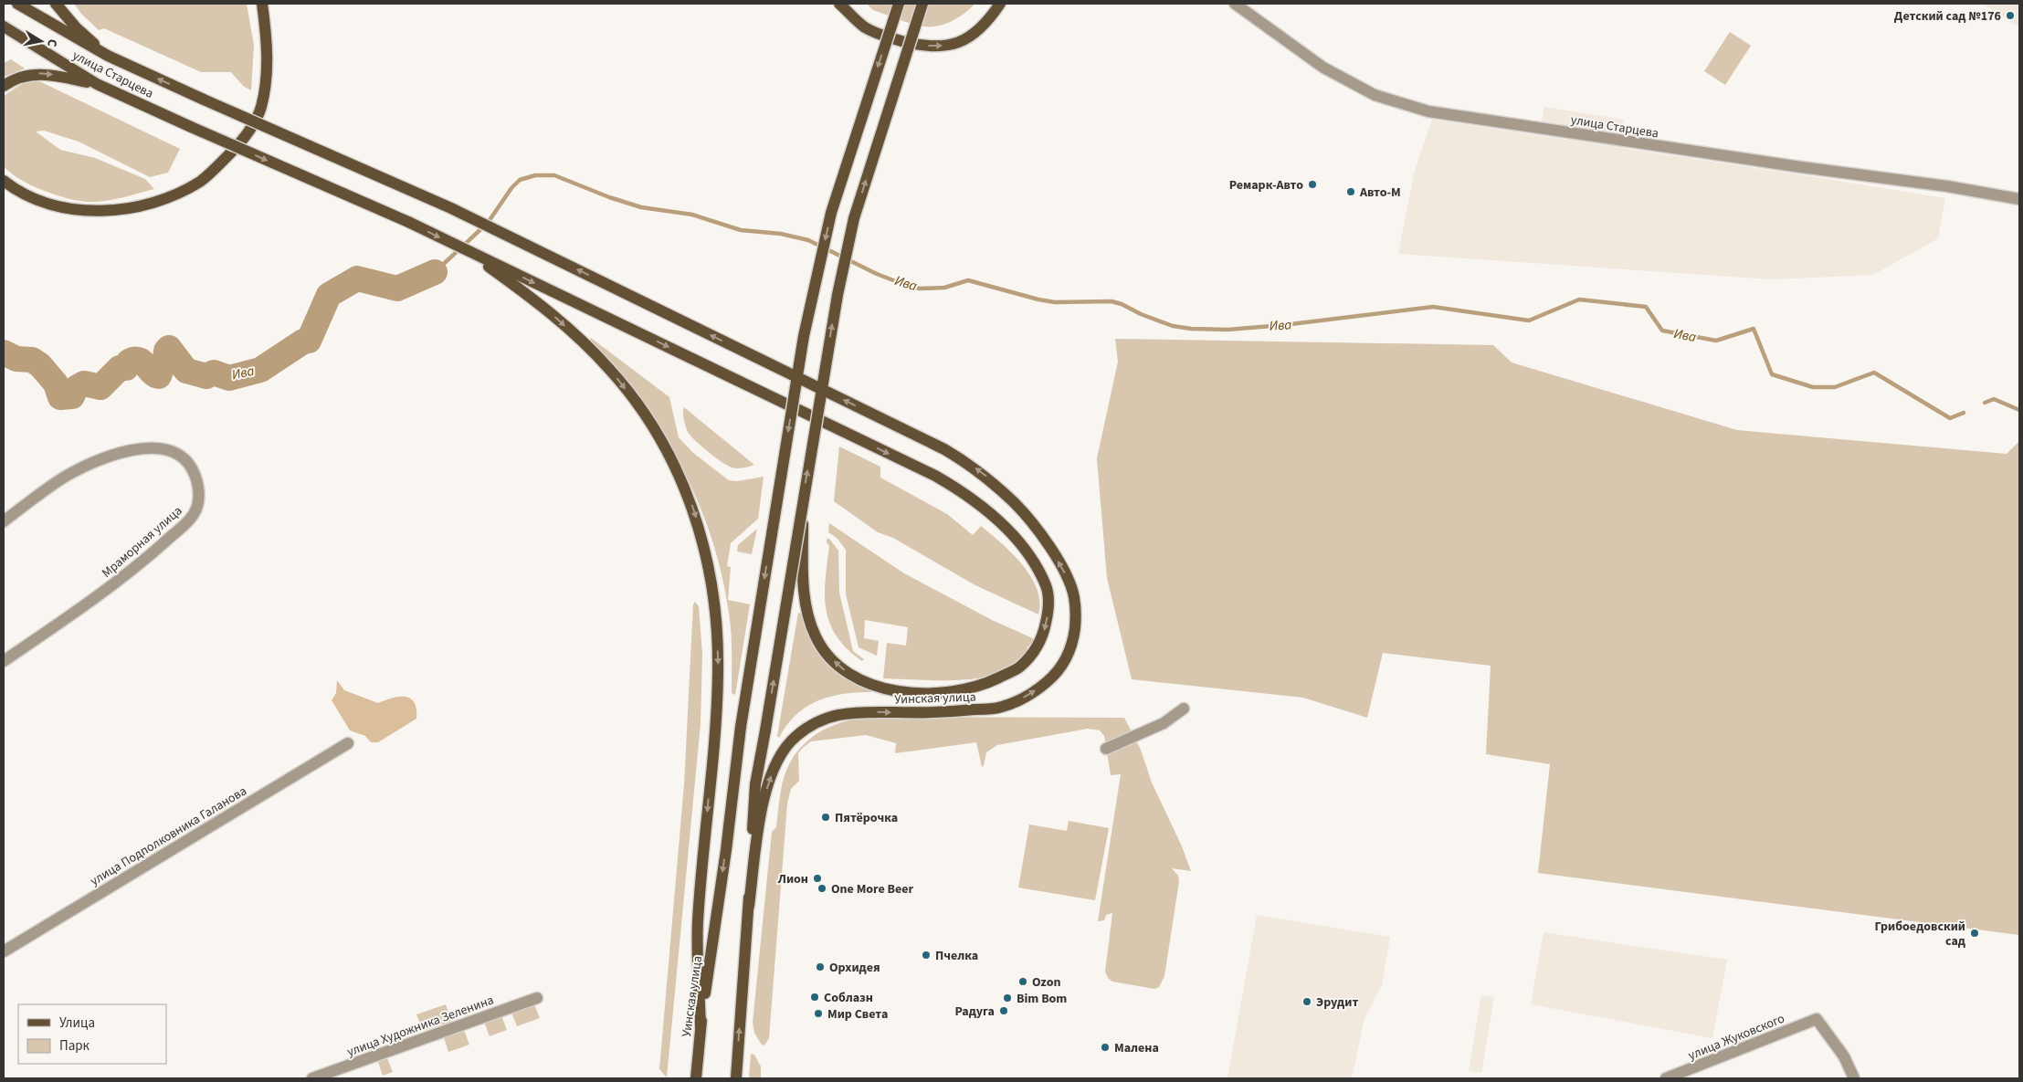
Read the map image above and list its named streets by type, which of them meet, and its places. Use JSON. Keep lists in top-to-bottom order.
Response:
{
  "streets": {
    "main road": ["улица Старцева", "Уинская улица"],
    "street": [
      "Мраморная улица",
      "улица Подполковника Галанова",
      "улица Художника Зеленина",
      "улица Жуковского"
    ]
  },
  "crossings": [
    ["улица Старцева", "Уинская улица"]
  ],
  "water": ["Ива"],
  "places": [
    "Детский сад №176",
    "Ремарк-Авто",
    "Авто-М",
    "Пятёрочка",
    "Лион",
    "One More Beer",
    "Грибоедовский сад",
    "Пчелка",
    "Орхидея",
    "Ozon",
    "Соблазн",
    "Bim Bom",
    "Эрудит",
    "Радуга",
    "Мир Света",
    "Малена"
  ],
  "legend": ["Улица", "Парк"],
  "north": "right"
}
